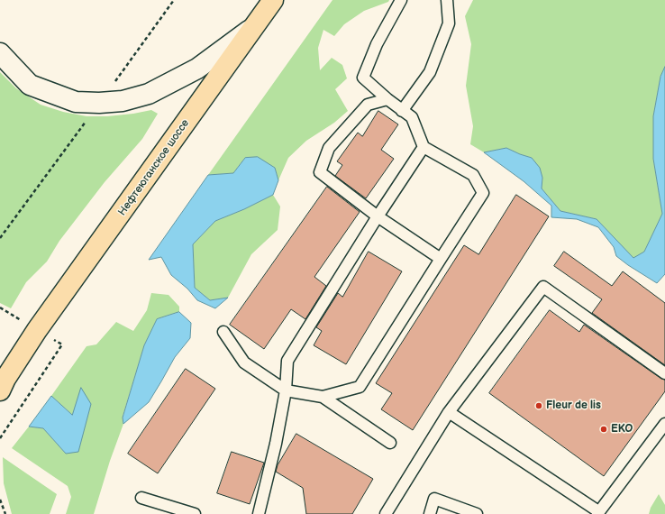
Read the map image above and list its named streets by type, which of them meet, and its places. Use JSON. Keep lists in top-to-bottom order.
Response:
{
  "streets": {
    "main road": ["Нефтеюганское шоссе"]
  },
  "places": ["Fleur de lis", "EKO"]
}
